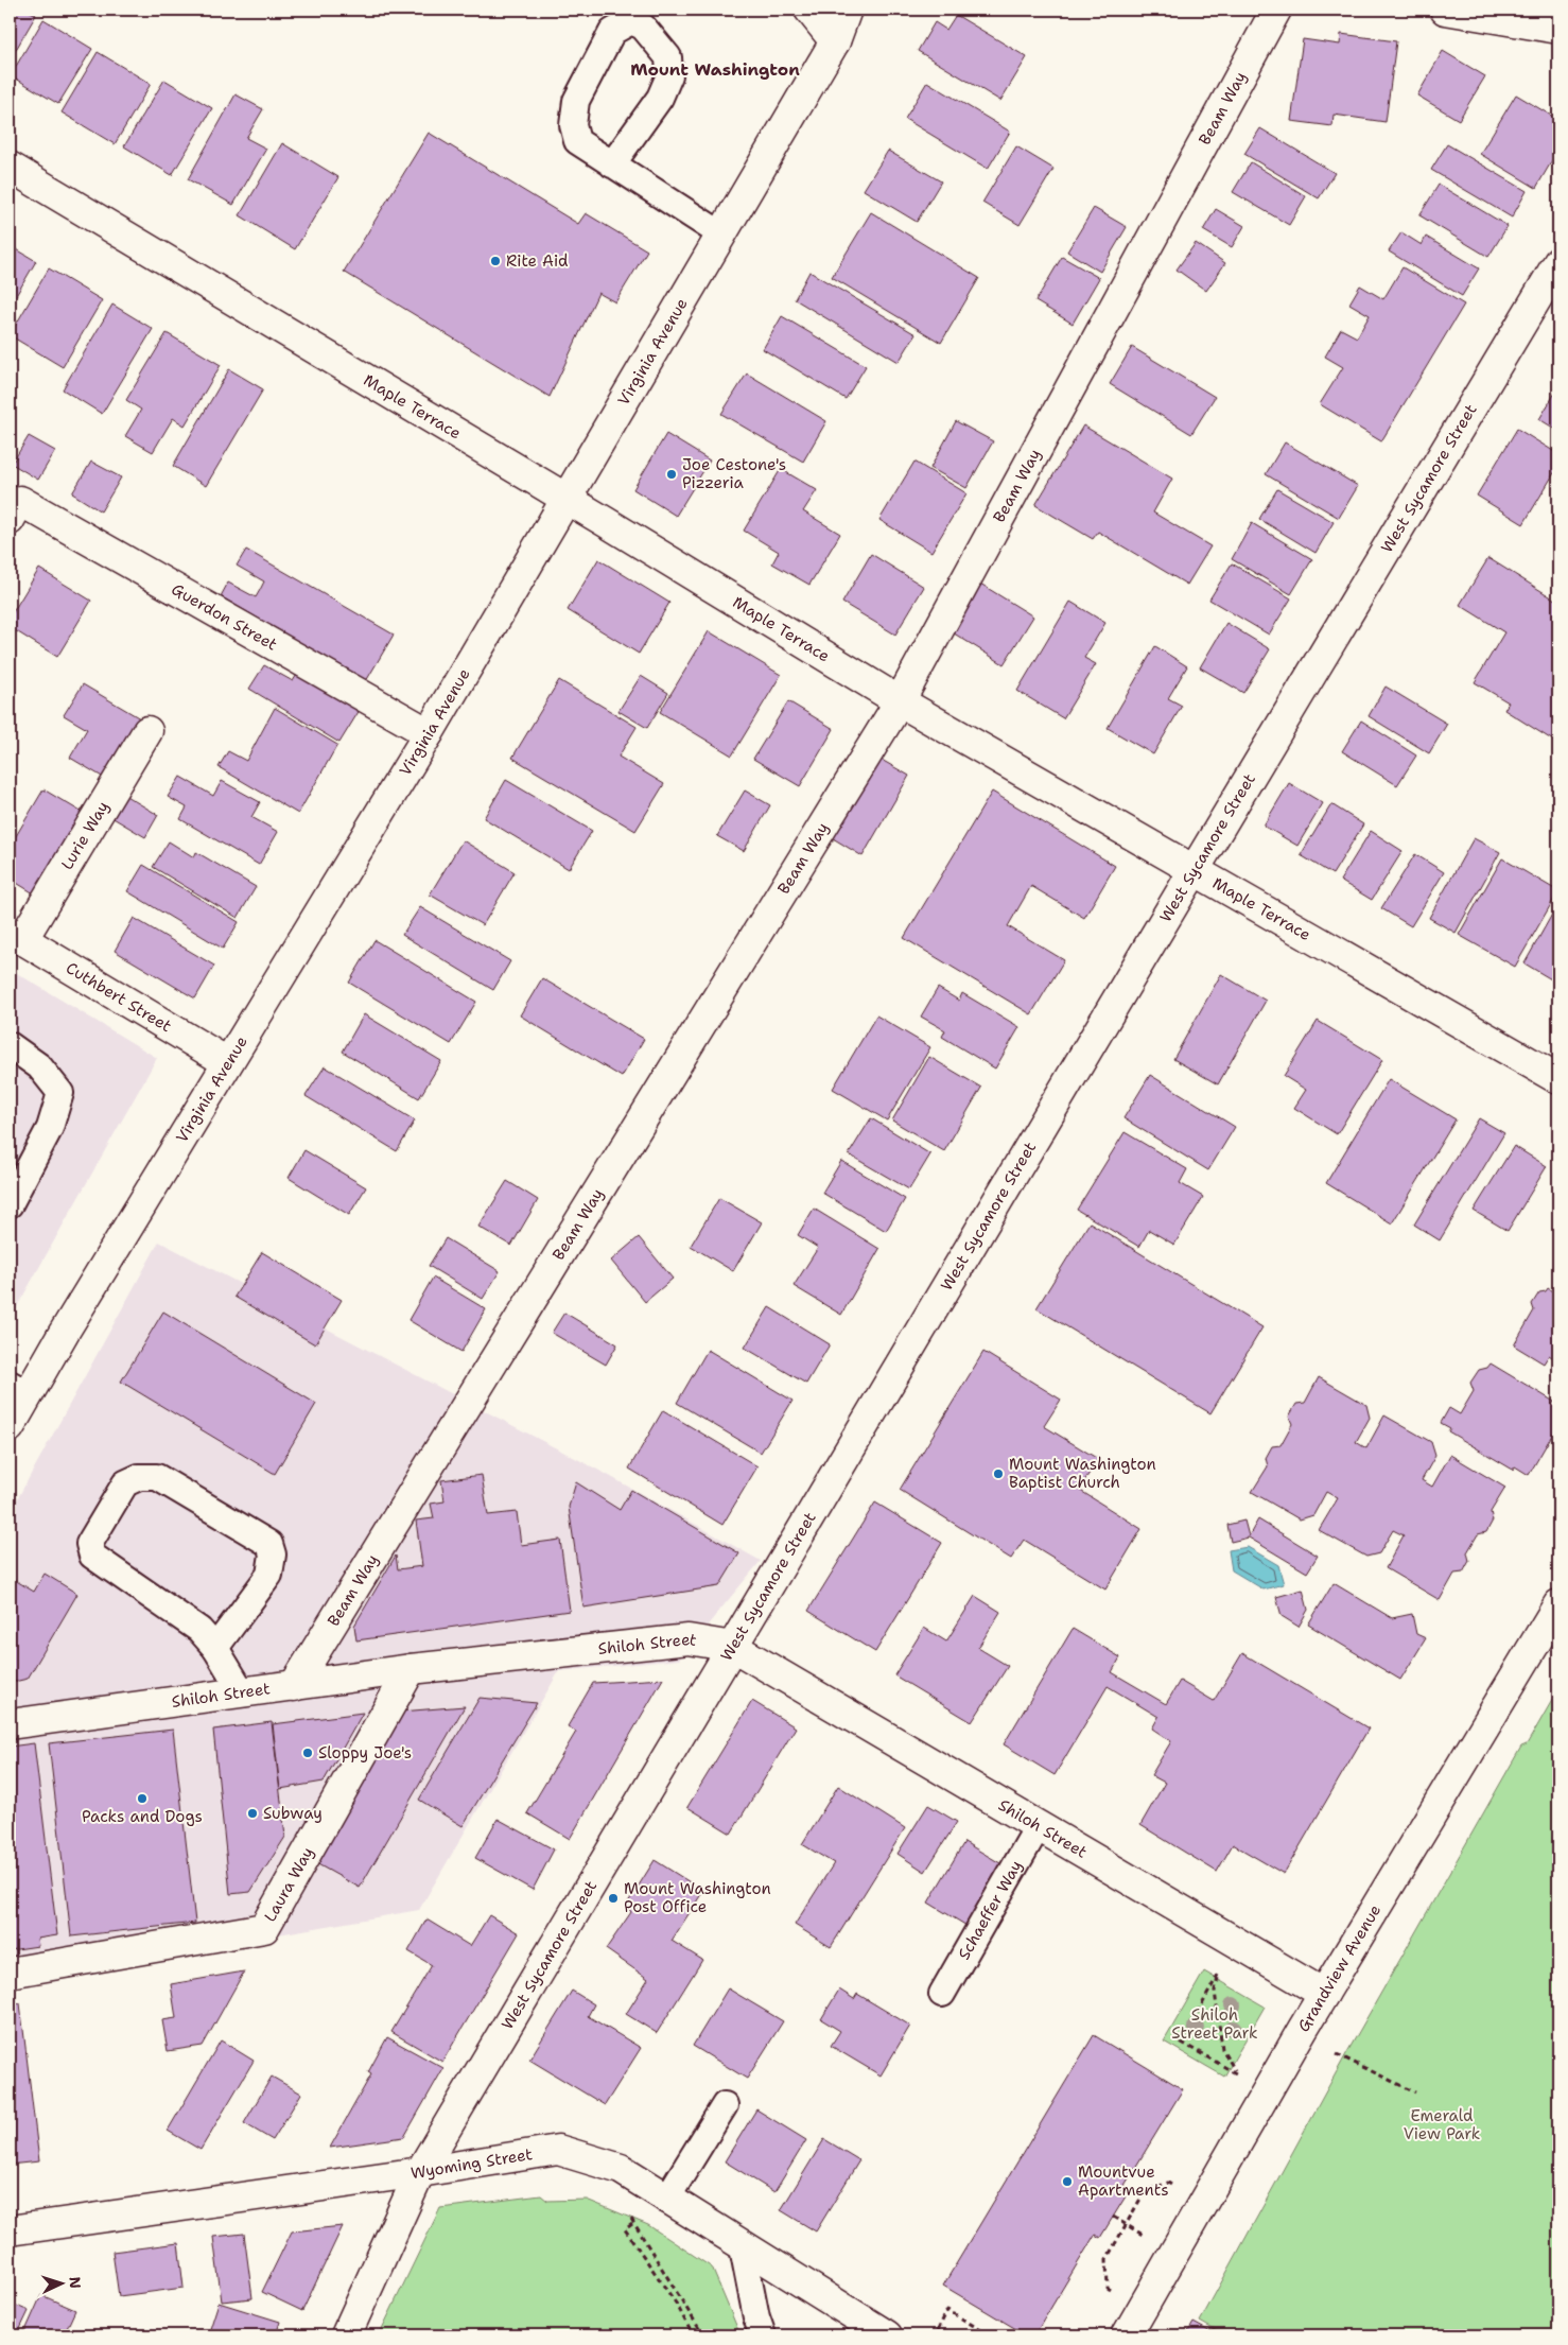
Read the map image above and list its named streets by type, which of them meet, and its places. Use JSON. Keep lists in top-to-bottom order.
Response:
{
  "streets": {
    "street": [
      "Beam Way",
      "Virginia Avenue",
      "Maple Terrace",
      "West Sycamore Street",
      "Guerdon Street",
      "Lurie Way",
      "Cuthbert Street",
      "Shiloh Street",
      "Laura Way",
      "Grandview Avenue",
      "Wyoming Street"
    ],
    "lane": ["Schaeffer Way"]
  },
  "crossings": [
    ["Beam Way", "Maple Terrace"],
    ["Beam Way", "Shiloh Street"],
    ["Virginia Avenue", "Maple Terrace"],
    ["Virginia Avenue", "Guerdon Street"],
    ["Virginia Avenue", "Cuthbert Street"],
    ["Maple Terrace", "West Sycamore Street"],
    ["West Sycamore Street", "Shiloh Street"],
    ["West Sycamore Street", "Wyoming Street"],
    ["Lurie Way", "Cuthbert Street"],
    ["Shiloh Street", "Laura Way"],
    ["Shiloh Street", "Schaeffer Way"],
    ["Shiloh Street", "Grandview Avenue"]
  ],
  "districts": ["Mount Washington"],
  "parks": ["Shiloh Street Park", "Emerald View Park"],
  "places": [
    "Rite Aid",
    "Joe Cestone's Pizzeria",
    "Mount Washington Baptist Church",
    "Sloppy Joe's",
    "Packs and Dogs",
    "Subway",
    "Mount Washington Post Office",
    "Mountvue Apartments"
  ],
  "north": "right"
}
